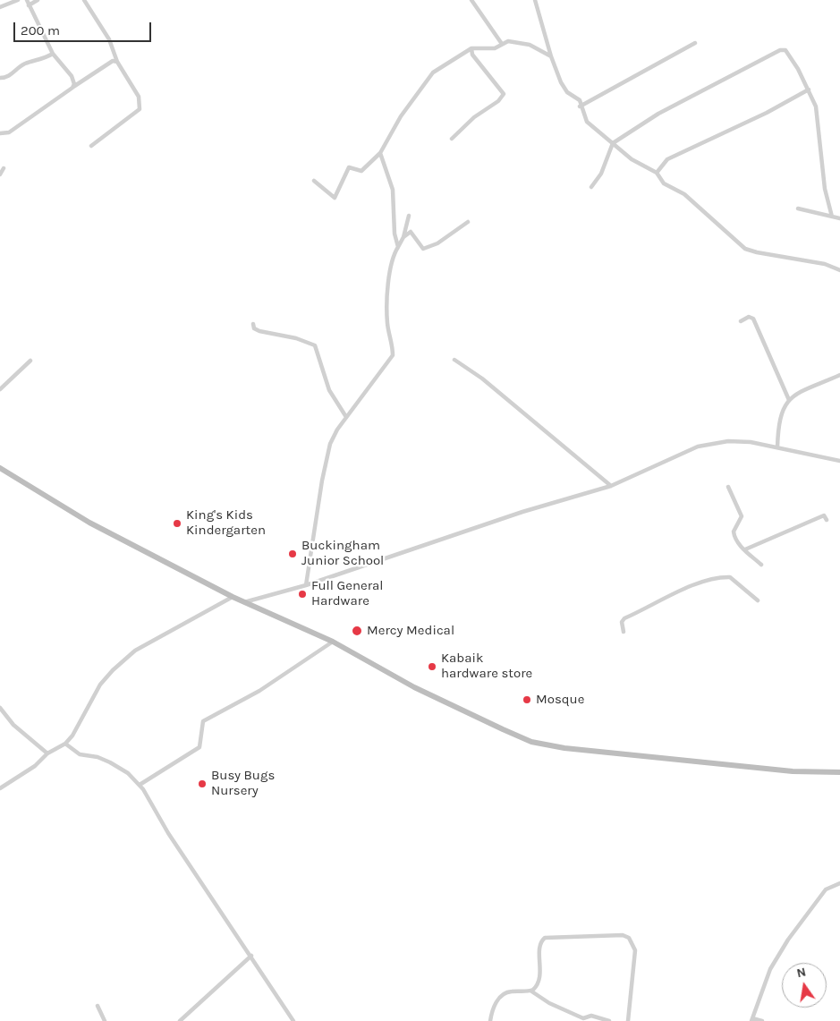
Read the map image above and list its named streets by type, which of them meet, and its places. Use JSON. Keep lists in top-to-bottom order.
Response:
{
  "places": [
    "King's Kids Kindergarten",
    "Buckingham Junior School",
    "Full General Hardware",
    "Mercy Medical",
    "Kabaik hardware store",
    "Mosque",
    "Busy Bugs Nursery"
  ],
  "scale_bar": "200 m",
  "north": "top"
}
